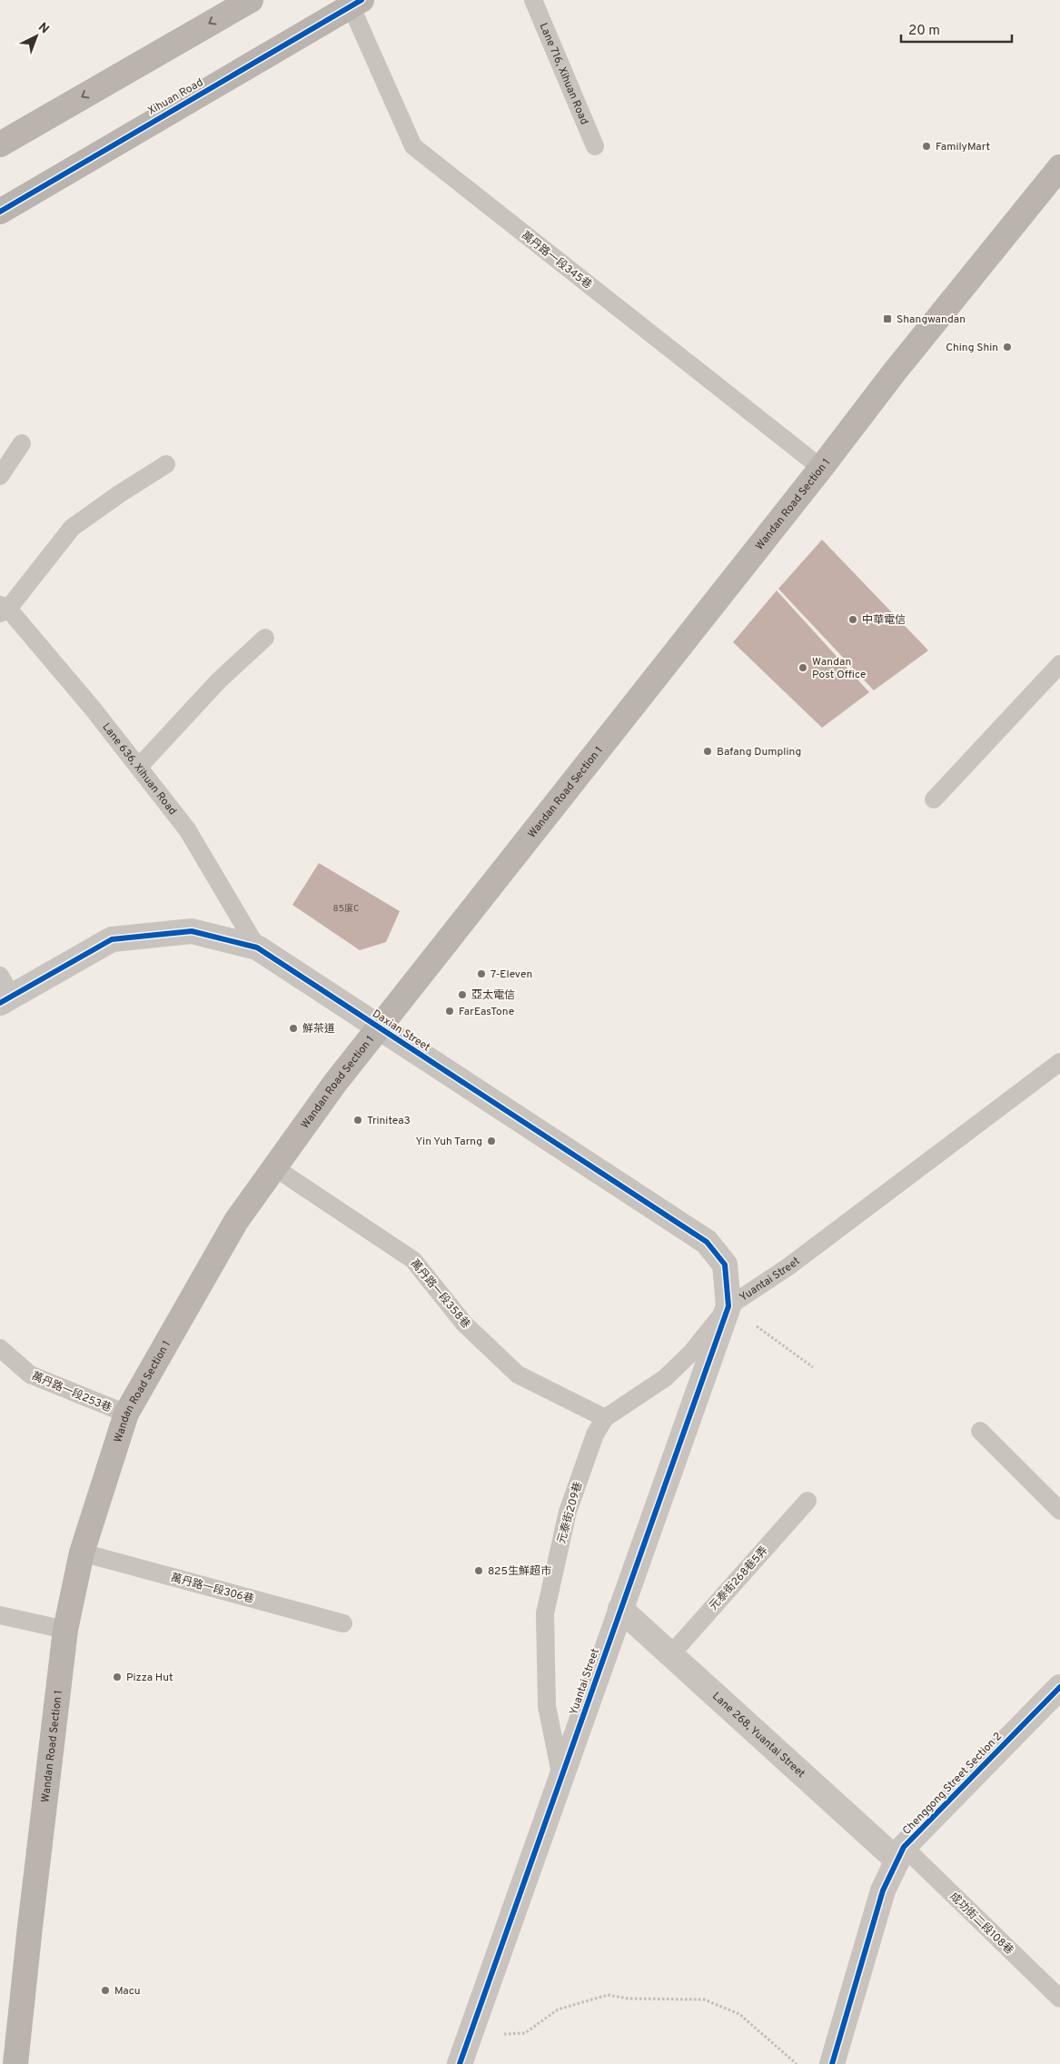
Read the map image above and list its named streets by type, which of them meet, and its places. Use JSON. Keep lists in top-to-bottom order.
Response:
{
  "streets": {
    "main road": ["Xihuan Road", "Wandan Road Section 1"],
    "street": [
      "Daxian Street",
      "Yuantai Street",
      "Lane 268, Yuantai Street",
      "Chenggong Street Section 2"
    ],
    "lane": [
      "Lane 716, Xihuan Road",
      "萬丹路一段345巷",
      "Lane 636, Xihuan Road",
      "萬丹路一段358巷",
      "萬丹路一段253巷",
      "元泰街209巷",
      "元泰街268巷5弄",
      "萬丹路一段306巷",
      "成功街二段108巷"
    ]
  },
  "crossings": [
    ["Xihuan Road", "萬丹路一段345巷"],
    ["萬丹路一段345巷", "Wandan Road Section 1"],
    ["Wandan Road Section 1", "Daxian Street"],
    ["Wandan Road Section 1", "萬丹路一段358巷"],
    ["Wandan Road Section 1", "萬丹路一段253巷"],
    ["Wandan Road Section 1", "萬丹路一段306巷"],
    ["Lane 636, Xihuan Road", "Daxian Street"],
    ["Daxian Street", "Yuantai Street"],
    ["Daxian Street", "元泰街209巷"],
    ["Yuantai Street", "元泰街209巷"],
    ["Yuantai Street", "Lane 268, Yuantai Street"],
    ["萬丹路一段358巷", "元泰街209巷"],
    ["元泰街268巷5弄", "Lane 268, Yuantai Street"],
    ["Lane 268, Yuantai Street", "Chenggong Street Section 2"],
    ["Lane 268, Yuantai Street", "成功街二段108巷"],
    ["Chenggong Street Section 2", "成功街二段108巷"]
  ],
  "places": {
    "other": [
      "FamilyMart",
      "Ching Shin",
      "中華電信",
      "Wandan Post Office",
      "Bafang Dumpling",
      "7-Eleven",
      "亞太電信",
      "FarEasTone",
      "鮮茶道",
      "Trinitea3",
      "Yin Yuh Tarng",
      "825生鮮超市",
      "Pizza Hut",
      "Macu"
    ],
    "transit": ["Shangwandan"]
  },
  "house_numbers": ["85度C"],
  "scale_bar": "20 m",
  "north": "top right"
}
